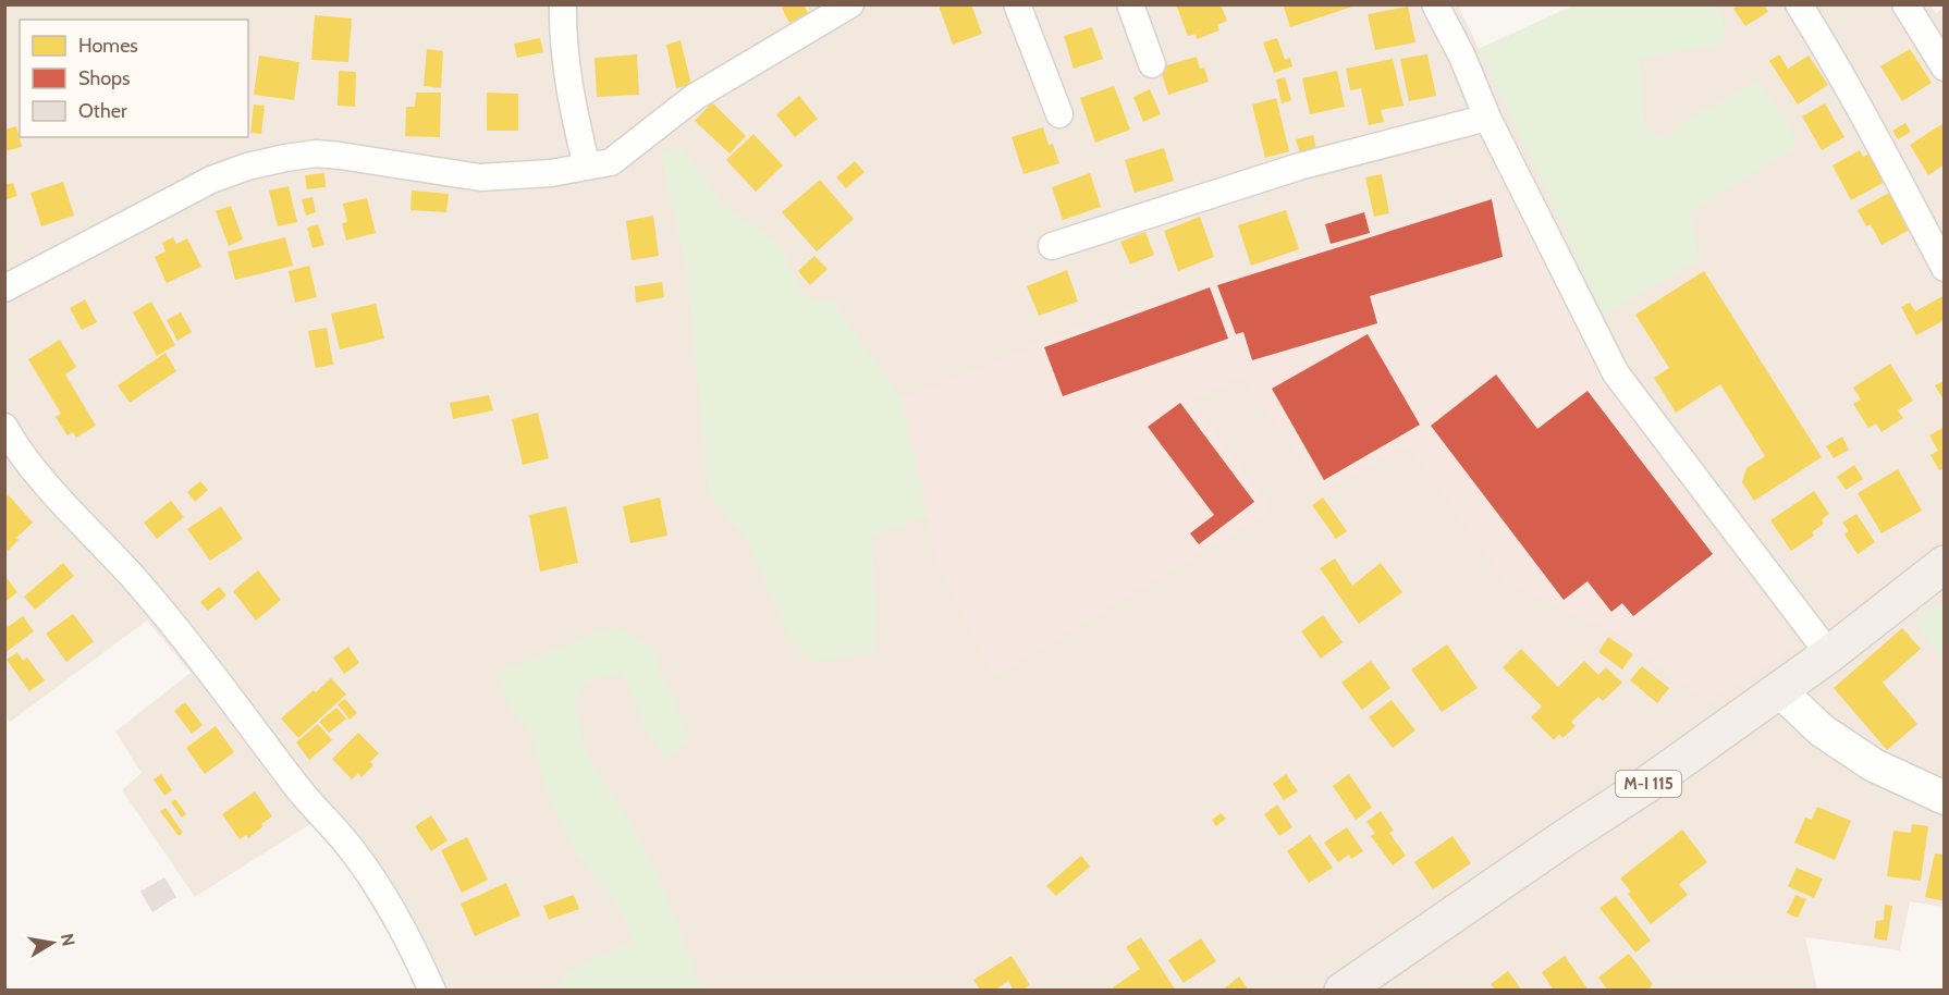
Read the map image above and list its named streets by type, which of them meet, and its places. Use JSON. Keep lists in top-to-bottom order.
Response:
{
  "streets": {
    "main road": ["M-I 115"]
  },
  "legend": ["Homes", "Shops", "Other"],
  "north": "right"
}
